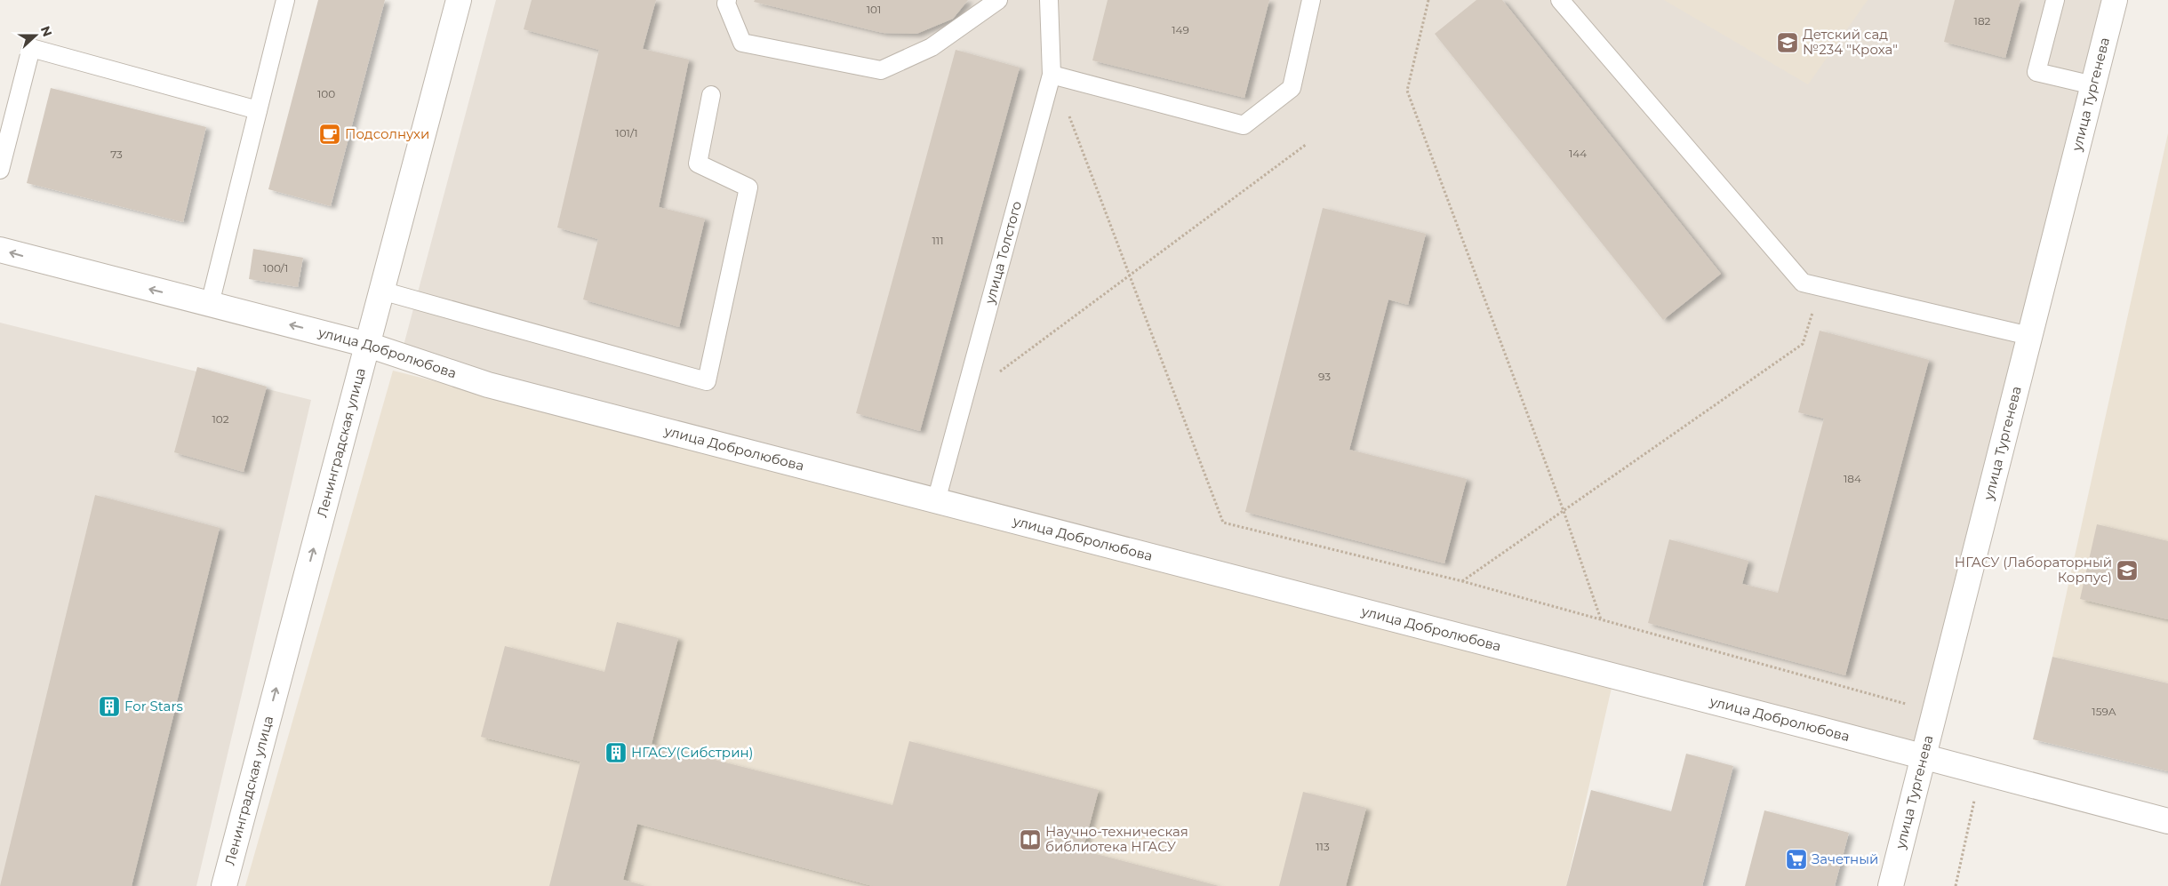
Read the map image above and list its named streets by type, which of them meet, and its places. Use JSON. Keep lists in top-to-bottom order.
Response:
{
  "streets": {
    "street": ["улица Тургенева", "улица Добролюбова", "Ленинградская улица"],
    "lane": ["улица Толстого"]
  },
  "crossings": [
    ["улица Тургенева", "улица Добролюбова"],
    ["улица Толстого", "улица Добролюбова"],
    ["улица Добролюбова", "Ленинградская улица"]
  ],
  "one_way": ["Ленинградская улица"],
  "places": {
    "school or university": ["Детский сад №234 \"Кроха\"", "НГАСУ (Лабораторный Корпус)"],
    "cafe": ["Подсолнухи"],
    "building": ["For Stars", "НГАСУ(Сибстрин)"],
    "library": ["Научно-техническая библиотека НГАСУ"],
    "supermarket": ["Зачетный"]
  },
  "house_numbers": [
    "101",
    "182",
    "149",
    "100",
    "101/1",
    "144",
    "73",
    "111",
    "100/1",
    "93",
    "102",
    "184",
    "159А",
    "113"
  ],
  "north": "right"
}
